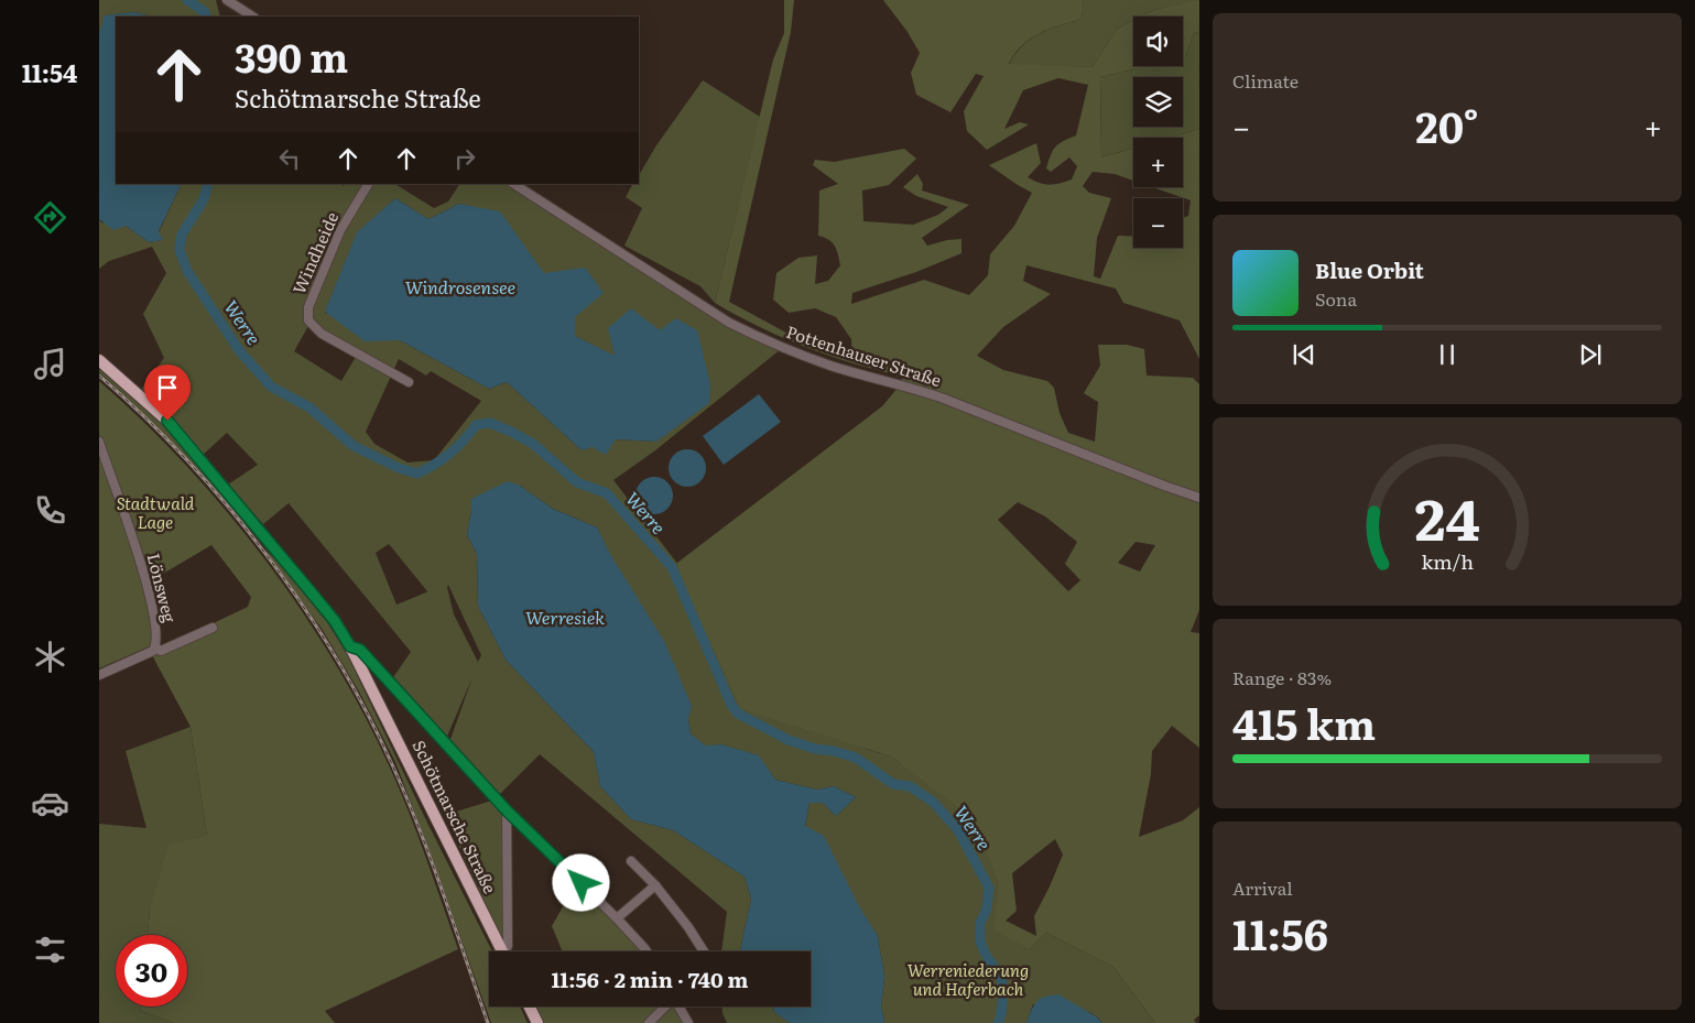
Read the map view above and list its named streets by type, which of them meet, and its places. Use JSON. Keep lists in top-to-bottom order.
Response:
{
  "streets": {
    "main road": ["Schötmarsche Straße"],
    "street": ["Windheide", "Pottenhauser Straße", "Lönsweg"]
  },
  "water": ["Windrosensee", "Werre", "Werresiek"],
  "parks": ["Stadtwald Lage", "Werreniederung und Haferbach"],
  "page": {
    "tabs": "11:54",
    "tile": [
      "Climate",
      ["Range · 83%", "415 km"],
      ["Arrival", "11:56"]
    ],
    "map_buttons": ["+", "−"],
    "turn": ["390 m", "Schötmarsche Straße"],
    "heat": ["−", "20°", "+"],
    "song": ["Blue Orbit", "Sona"],
    "limit": "30",
    "trip": "11:56 · 2 min · 740 m",
    "gauge": ["24", "km/h"]
  }
}
